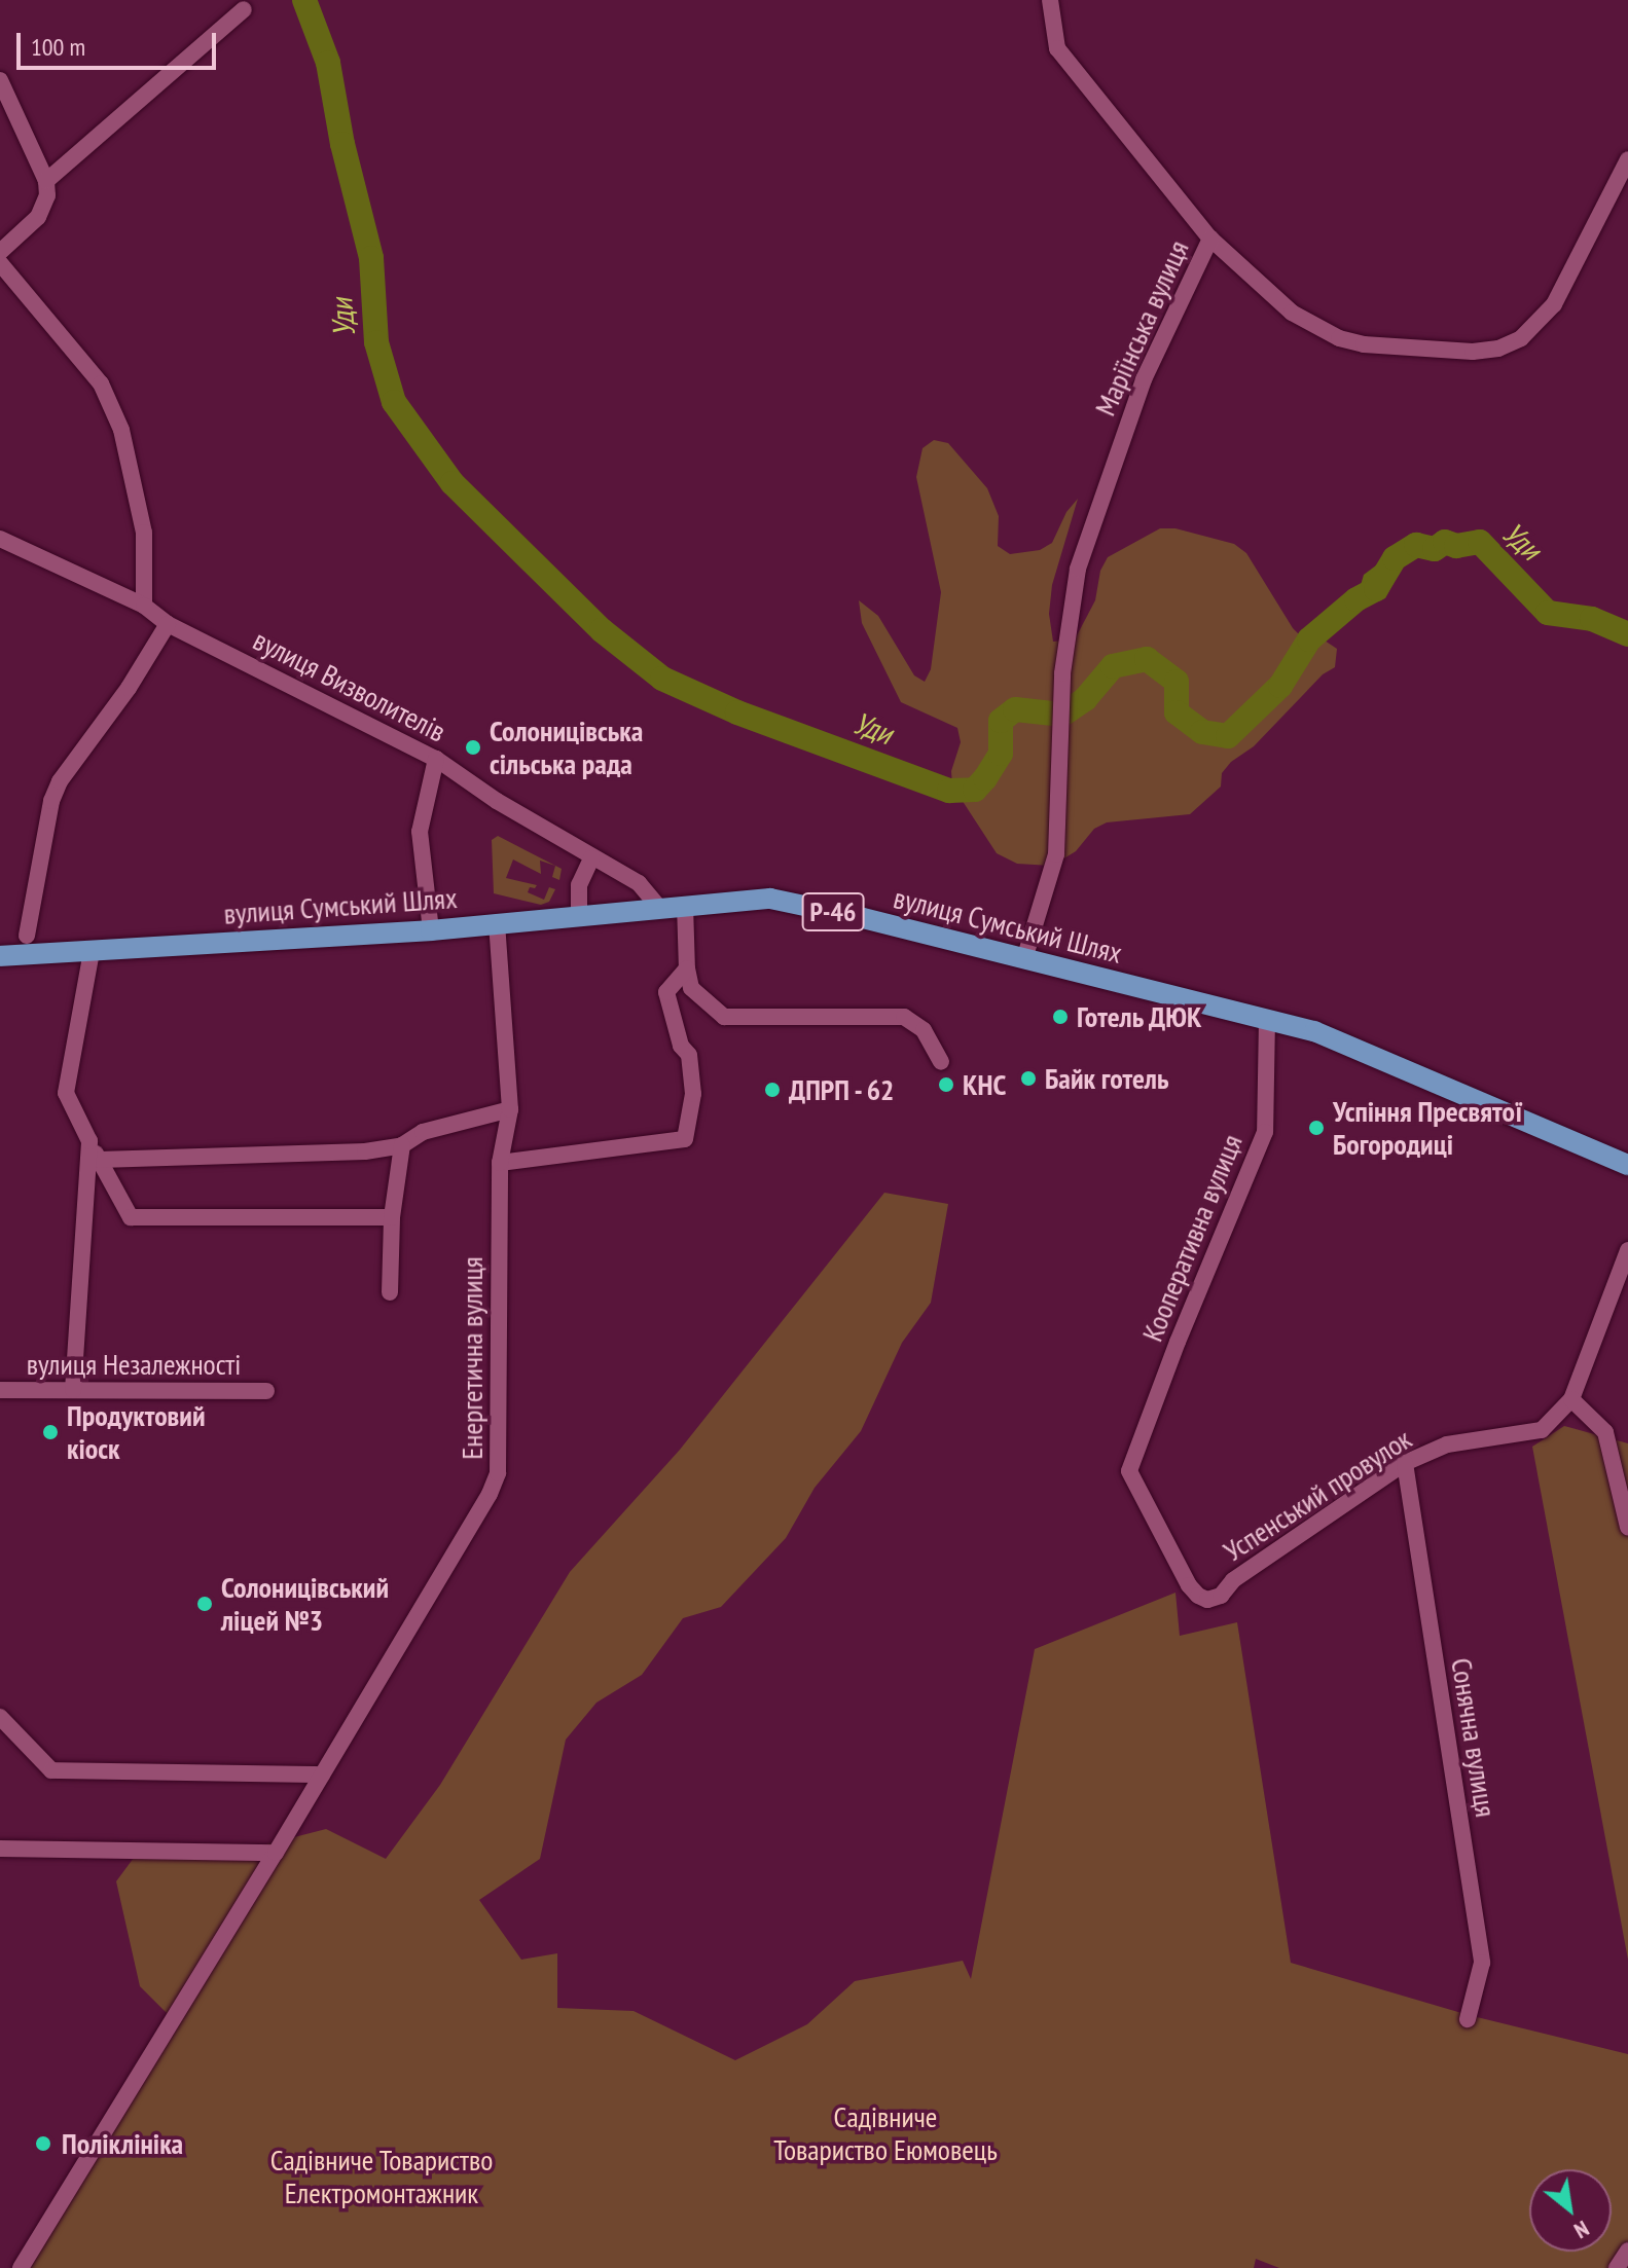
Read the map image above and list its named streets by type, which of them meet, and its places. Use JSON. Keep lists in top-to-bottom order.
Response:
{
  "streets": {
    "main road": ["вулиця Сумський Шлях", "Р-46"],
    "street": [
      "Маріїнська вулиця",
      "вулиця Визволителів",
      "Кооперативна вулиця",
      "Енергетична вулиця",
      "вулиця Незалежності",
      "Успенський провулок",
      "Сонячна вулиця"
    ]
  },
  "crossings": [
    ["Маріїнська вулиця", "вулиця Сумський Шлях"],
    ["вулиця Визволителів", "вулиця Сумський Шлях"],
    ["вулиця Сумський Шлях", "Кооперативна вулиця"],
    ["вулиця Сумський Шлях", "Енергетична вулиця"],
    ["Кооперативна вулиця", "Успенський провулок"],
    ["Успенський провулок", "Сонячна вулиця"]
  ],
  "water": ["Уди"],
  "parks": ["Садівниче Товариство Еюмовець", "Садівниче Товариство Електромонтажник"],
  "places": [
    "Солоницівська сільська рада",
    "Готель ДЮК",
    "Байк готель",
    "КНС",
    "ДПРП - 62",
    "Успіння Пресвятої Богородиці",
    "Продуктовий кіоск",
    "Солоницівський ліцей №3",
    "Поліклініка"
  ],
  "scale_bar": "100 m",
  "north": "bottom right"
}
